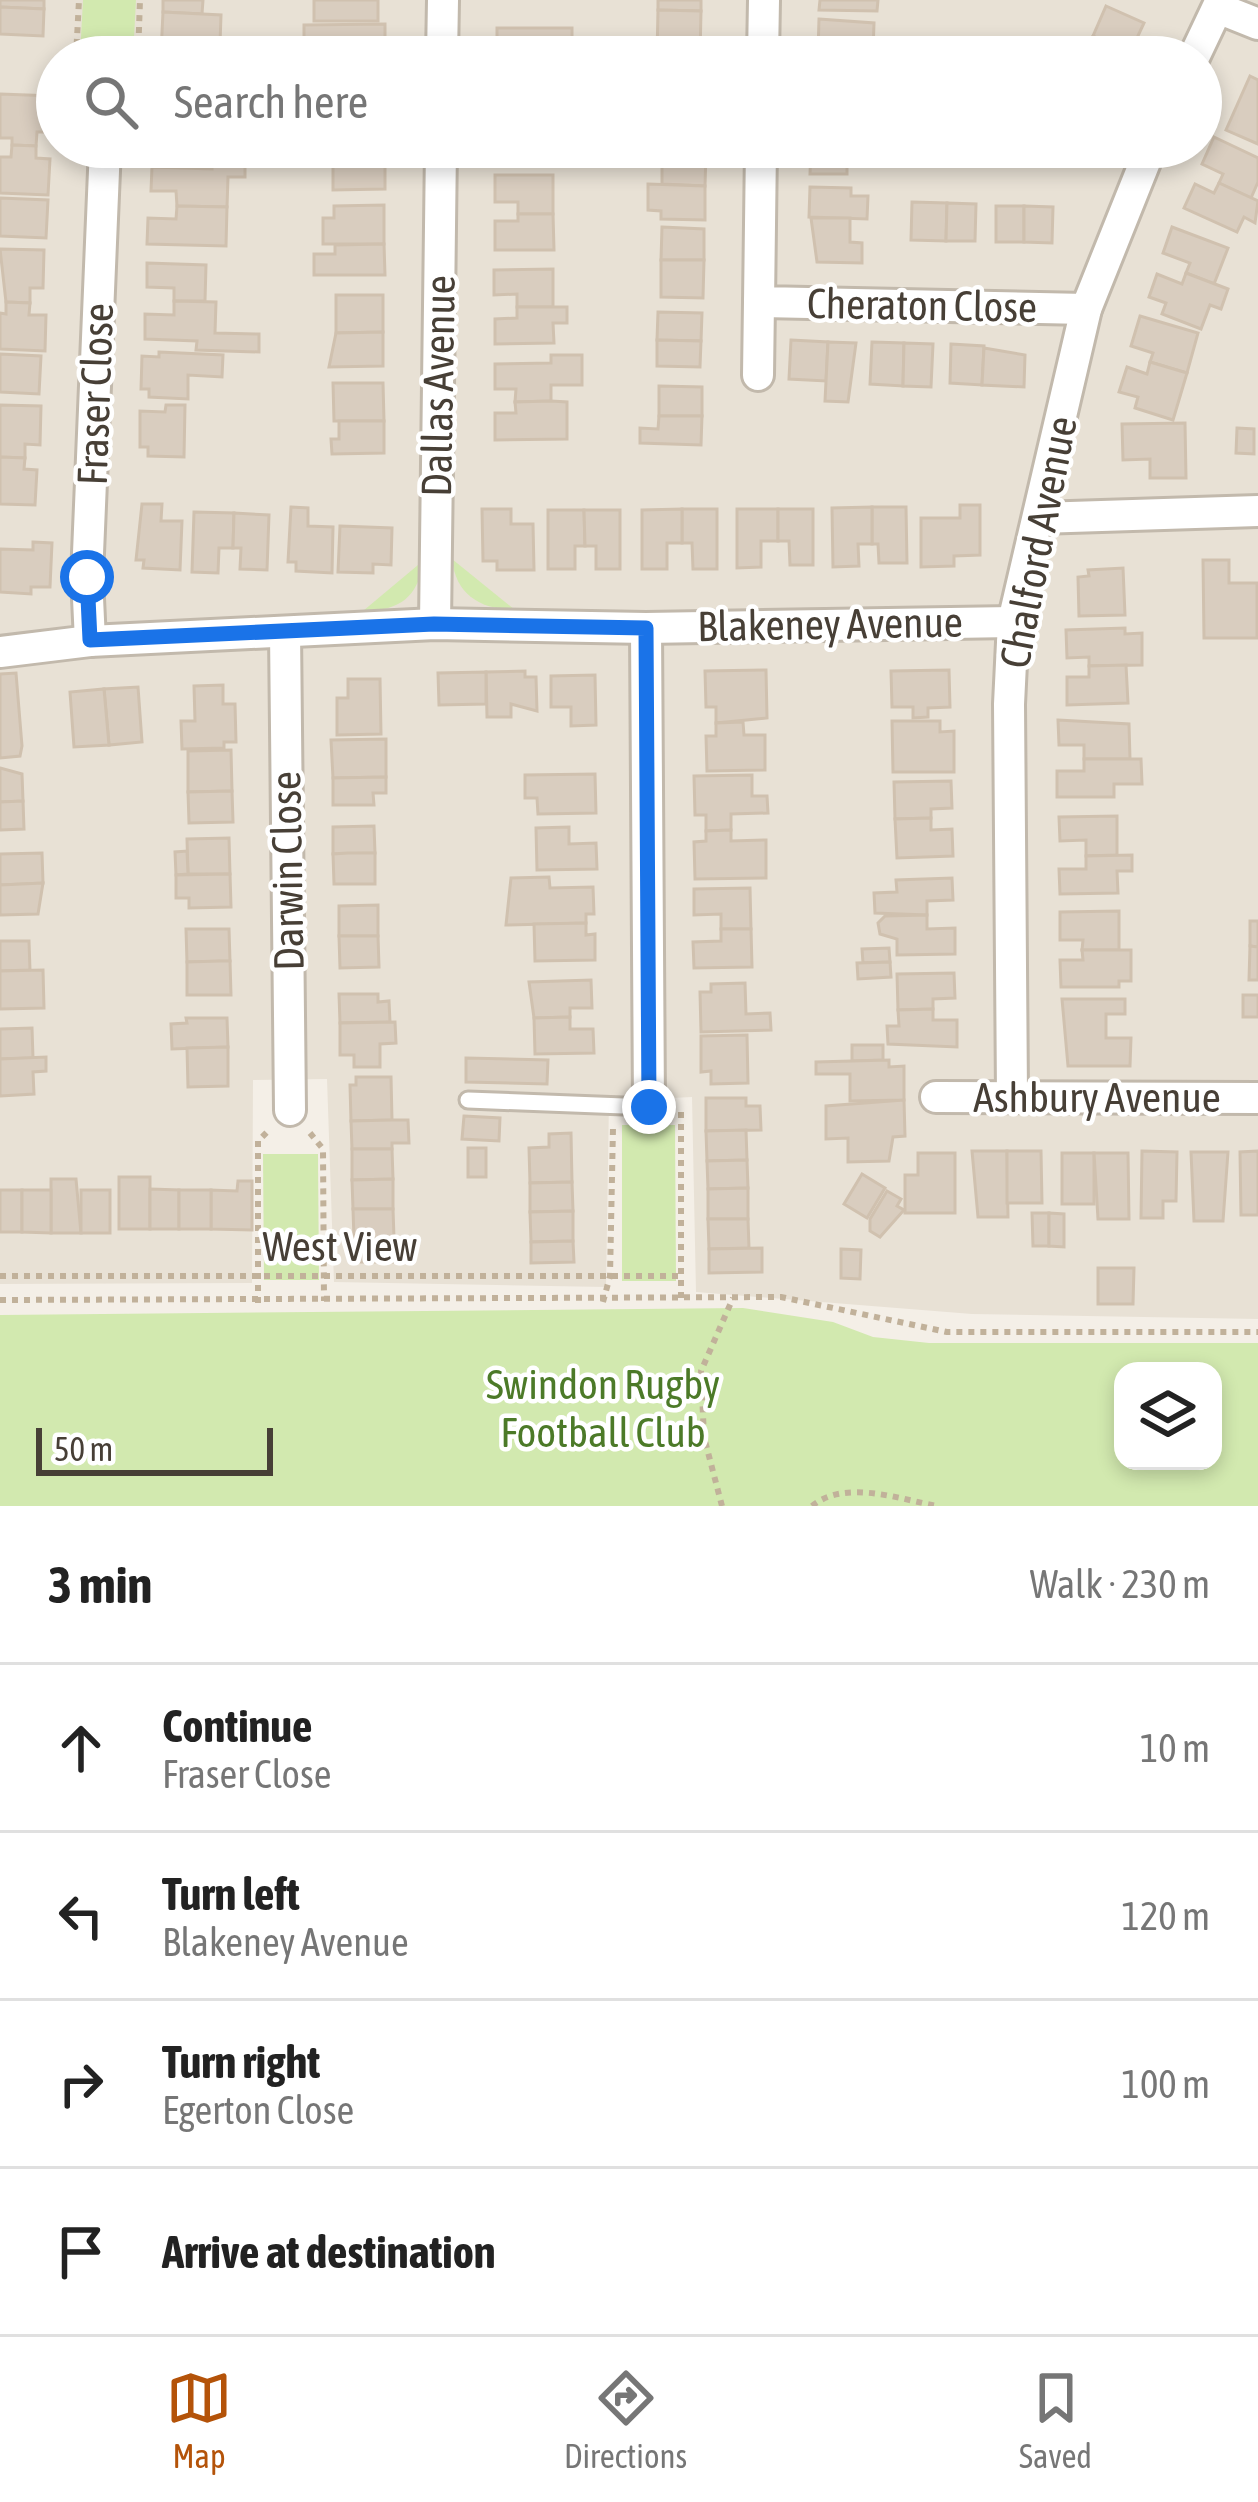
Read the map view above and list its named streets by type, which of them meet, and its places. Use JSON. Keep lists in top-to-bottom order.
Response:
{
  "streets": {
    "street": [
      "Cheraton Close",
      "Dallas Avenue",
      "Fraser Close",
      "Chalford Avenue",
      "Blakeney Avenue",
      "Darwin Close",
      "Ashbury Avenue"
    ],
    "path": ["West View"]
  },
  "crossings": [
    ["Cheraton Close", "Chalford Avenue"],
    ["Dallas Avenue", "Blakeney Avenue"],
    ["Fraser Close", "Blakeney Avenue"],
    ["Chalford Avenue", "Blakeney Avenue"],
    ["Chalford Avenue", "Ashbury Avenue"],
    ["Blakeney Avenue", "Darwin Close"]
  ],
  "parks": ["Swindon Rugby Football Club"],
  "scale_bar": "50 m",
  "page": {
    "search": "Search here",
    "scale": "50 m",
    "heading": ["3 min", "Walk · 230 m"],
    "list": [
      ["Continue", "Fraser Close", "10 m"],
      ["Turn left", "Blakeney Avenue", "120 m"],
      ["Turn right", "Egerton Close", "100 m"],
      "Arrive at destination"
    ],
    "nav": ["Map", "Directions", "Saved"]
  }
}
